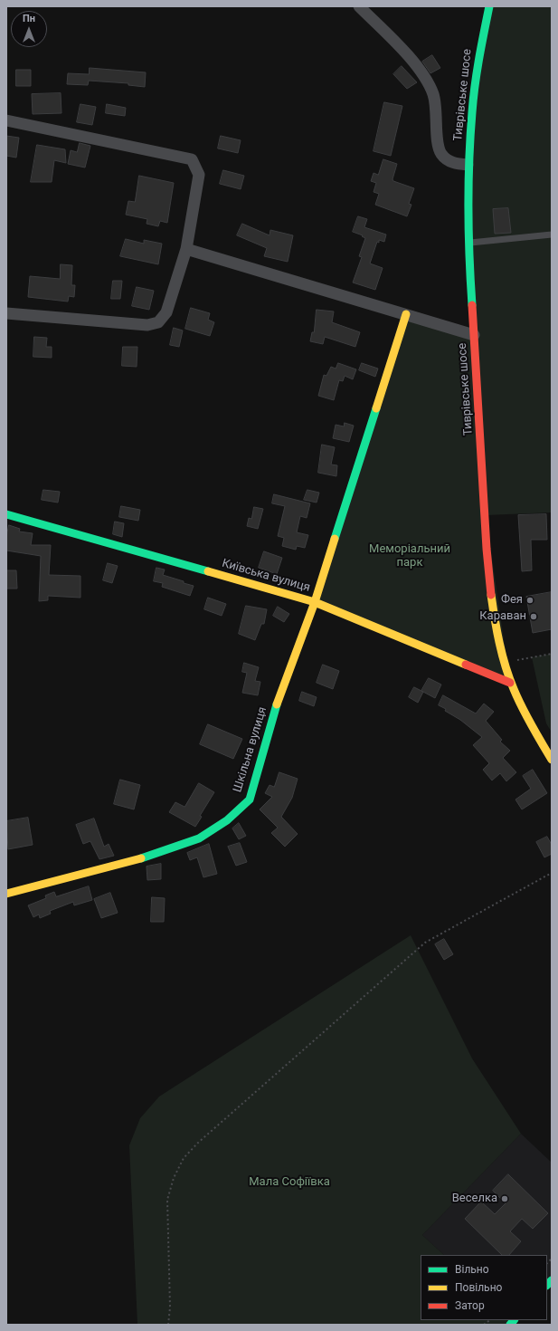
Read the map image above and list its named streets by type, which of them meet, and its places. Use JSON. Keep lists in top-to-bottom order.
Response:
{
  "streets": {
    "street": ["Тиврівське шосе", "Київська вулиця", "Шкільна вулиця"]
  },
  "crossings": [
    ["Тиврівське шосе", "Київська вулиця"],
    ["Київська вулиця", "Шкільна вулиця"]
  ],
  "parks": ["Меморіальний парк", "Мала Софіївка"],
  "places": ["Фея", "Караван", "Веселка"],
  "legend": ["Вільно", "Повільно", "Затор"],
  "north": "top"
}
